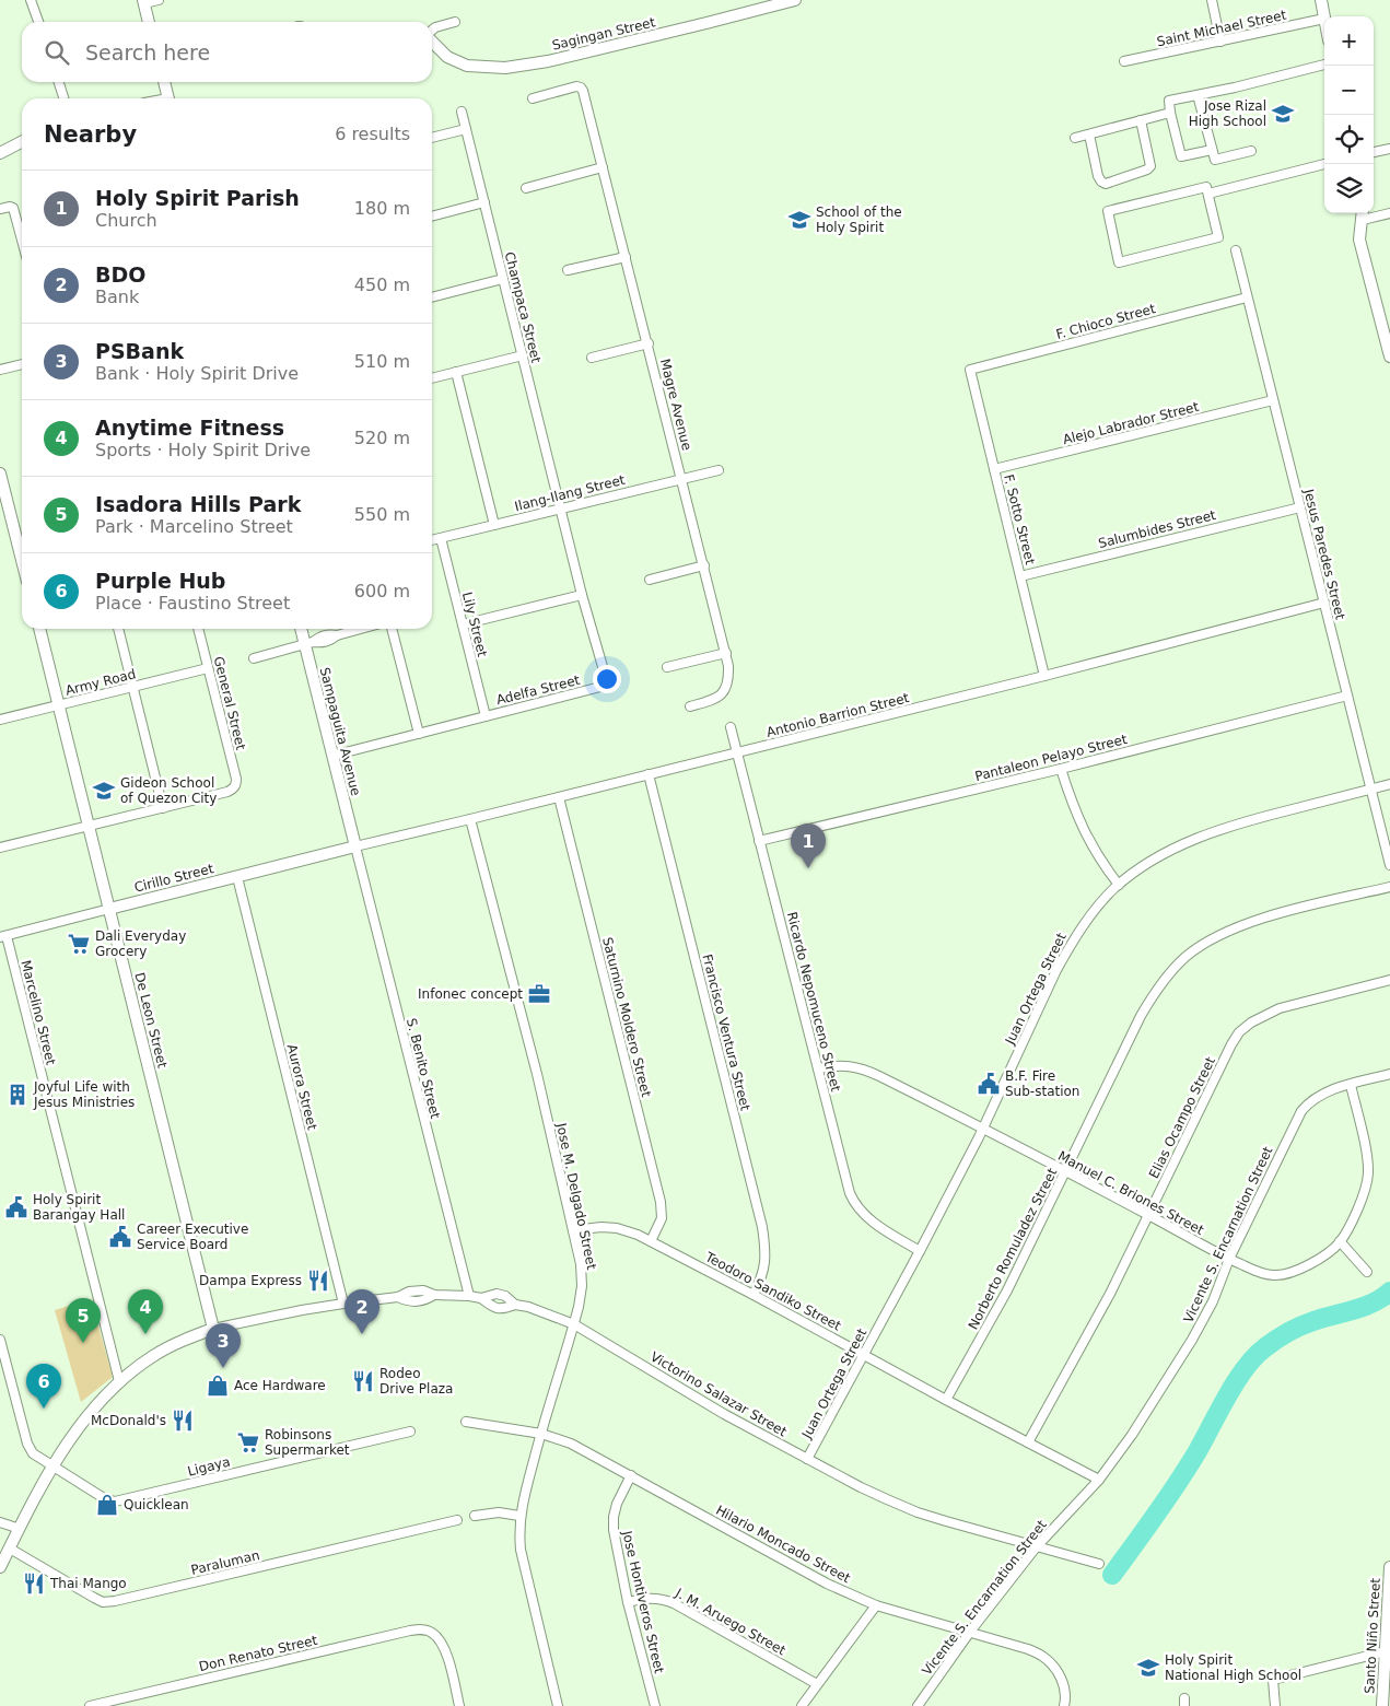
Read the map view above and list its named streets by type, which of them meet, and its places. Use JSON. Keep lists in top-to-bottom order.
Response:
{
  "streets": {
    "main road": [
      "Sagingan Street",
      "Sampaguita Avenue",
      "Cirillo Street",
      "De Leon Street",
      "Santo Niño Street"
    ],
    "street": [
      "Saint Michael Street",
      "Champaca Street",
      "F. Chioco Street",
      "Magre Avenue",
      "Alejo Labrador Street",
      "Ilang-Ilang Street",
      "F. Sotto Street",
      "Salumbides Street",
      "Jesus Paredes Street",
      "Lily Street",
      "Army Road",
      "Adelfa Street",
      "General Street",
      "Antonio Barrion Street",
      "Pantaleon Pelayo Street",
      "Juan Ortega Street",
      "Ricardo Nepomuceno Street",
      "Marcelino Street",
      "Saturnino Moldero Street",
      "Francisco Ventura Street",
      "S. Benito Street",
      "Aurora Street",
      "Elias Ocampo Street",
      "Manuel C. Briones Street",
      "Jose M. Delgado Street",
      "Vicente S. Encarnation Street",
      "Norberto Romuladez Street",
      "Teodoro Sandiko Street",
      "Victorino Salazar Street",
      "Ligaya",
      "Hilario Moncado Street",
      "Paraluman",
      "Jose Hontiveros Street",
      "J. M. Aruego Street",
      "Don Renato Street"
    ]
  },
  "crossings": [
    ["Champaca Street", "Ilang-Ilang Street"],
    ["Champaca Street", "Adelfa Street"],
    ["F. Chioco Street", "F. Sotto Street"],
    ["F. Chioco Street", "Jesus Paredes Street"],
    ["Magre Avenue", "Ilang-Ilang Street"],
    ["Alejo Labrador Street", "F. Sotto Street"],
    ["Alejo Labrador Street", "Jesus Paredes Street"],
    ["Ilang-Ilang Street", "Lily Street"],
    ["Ilang-Ilang Street", "Adelfa Street"],
    ["F. Sotto Street", "Salumbides Street"],
    ["F. Sotto Street", "Antonio Barrion Street"],
    ["Salumbides Street", "Jesus Paredes Street"],
    ["Jesus Paredes Street", "Antonio Barrion Street"],
    ["Jesus Paredes Street", "Pantaleon Pelayo Street"],
    ["Jesus Paredes Street", "Juan Ortega Street"],
    ["Lily Street", "Adelfa Street"],
    ["Army Road", "General Street"],
    ["Army Road", "De Leon Street"],
    ["Adelfa Street", "Sampaguita Avenue"],
    ["Antonio Barrion Street", "Sampaguita Avenue"],
    ["Antonio Barrion Street", "Cirillo Street"],
    ["Antonio Barrion Street", "Ricardo Nepomuceno Street"],
    ["Antonio Barrion Street", "Saturnino Moldero Street"],
    ["Antonio Barrion Street", "Francisco Ventura Street"],
    ["Antonio Barrion Street", "S. Benito Street"],
    ["Antonio Barrion Street", "Jose M. Delgado Street"],
    ["Sampaguita Avenue", "Cirillo Street"],
    ["Sampaguita Avenue", "S. Benito Street"],
    ["Pantaleon Pelayo Street", "Ricardo Nepomuceno Street"],
    ["Cirillo Street", "Marcelino Street"],
    ["Cirillo Street", "De Leon Street"],
    ["Cirillo Street", "S. Benito Street"],
    ["Cirillo Street", "Aurora Street"],
    ["Juan Ortega Street", "Ricardo Nepomuceno Street"],
    ["Juan Ortega Street", "Manuel C. Briones Street"],
    ["Juan Ortega Street", "Teodoro Sandiko Street"],
    ["Juan Ortega Street", "Victorino Salazar Street"],
    ["Ricardo Nepomuceno Street", "Manuel C. Briones Street"],
    ["Saturnino Moldero Street", "Teodoro Sandiko Street"],
    ["De Leon Street", "Victorino Salazar Street"],
    ["Francisco Ventura Street", "Teodoro Sandiko Street"],
    ["S. Benito Street", "Victorino Salazar Street"],
    ["Aurora Street", "Victorino Salazar Street"],
    ["Elias Ocampo Street", "Manuel C. Briones Street"],
    ["Elias Ocampo Street", "Teodoro Sandiko Street"],
    ["Manuel C. Briones Street", "Vicente S. Encarnation Street"],
    ["Manuel C. Briones Street", "Norberto Romuladez Street"],
    ["Jose M. Delgado Street", "Teodoro Sandiko Street"],
    ["Jose M. Delgado Street", "Victorino Salazar Street"],
    ["Jose M. Delgado Street", "Hilario Moncado Street"],
    ["Vicente S. Encarnation Street", "Teodoro Sandiko Street"],
    ["Vicente S. Encarnation Street", "Victorino Salazar Street"],
    ["Vicente S. Encarnation Street", "Hilario Moncado Street"],
    ["Norberto Romuladez Street", "Teodoro Sandiko Street"],
    ["Hilario Moncado Street", "Jose Hontiveros Street"],
    ["Jose Hontiveros Street", "J. M. Aruego Street"]
  ],
  "places": {
    "school or university": [
      "Jose Rizal High School",
      "School of the Holy Spirit",
      "Gideon School of Quezon City",
      "Holy Spirit National High School"
    ],
    "supermarket": ["Dali Everyday Grocery", "Robinsons Supermarket"],
    "office": ["Infonec concept"],
    "public building": ["B.F. Fire Sub-station", "Holy Spirit Barangay Hall", "Career Executive Service Board"],
    "building": ["Joyful Life with Jesus Ministries"],
    "restaurant": [
      "Dampa Express",
      "Rodeo Drive Plaza",
      "McDonald's",
      "Thai Mango"
    ],
    "shop": ["Ace Hardware", "Quicklean"]
  },
  "page": {
    "map_buttons": ["+", "−"],
    "search": "Search here",
    "heading": ["Nearby", "6 results"],
    "list": [
      {
        "mark": "1",
        "name": "Holy Spirit Parish",
        "note": "Church",
        "value": "180 m"
      },
      {
        "mark": "2",
        "name": "BDO",
        "note": "Bank",
        "value": "450 m"
      },
      {
        "mark": "3",
        "name": "PSBank",
        "note": "Bank · Holy Spirit Drive",
        "value": "510 m"
      },
      {
        "mark": "4",
        "name": "Anytime Fitness",
        "note": "Sports · Holy Spirit Drive",
        "value": "520 m"
      },
      {
        "mark": "5",
        "name": "Isadora Hills Park",
        "note": "Park · Marcelino Street",
        "value": "550 m"
      },
      {
        "mark": "6",
        "name": "Purple Hub",
        "note": "Place · Faustino Street",
        "value": "600 m"
      }
    ],
    "pins": [
      "1",
      "2",
      "4",
      "5",
      "3",
      "6"
    ]
  }
}
